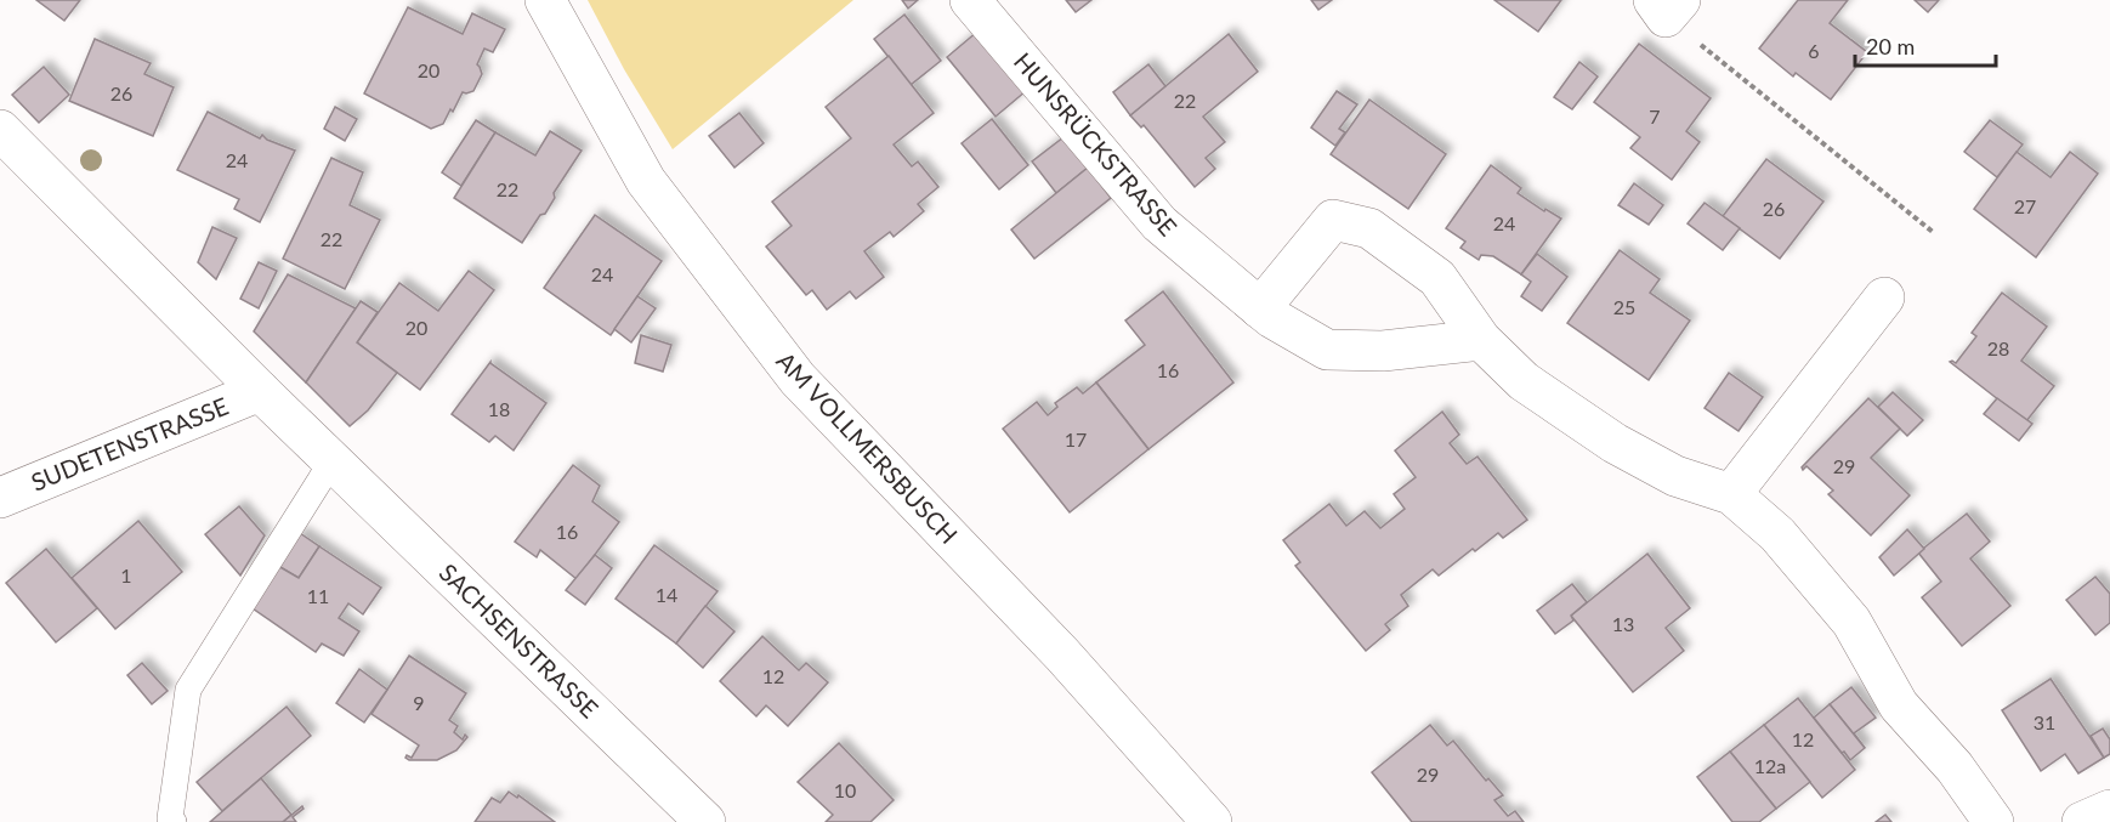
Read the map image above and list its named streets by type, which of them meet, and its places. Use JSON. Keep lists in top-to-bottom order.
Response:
{
  "streets": {
    "street": [
      "HUNSRÜCKSTRASSE",
      "SUDETENSTRASSE",
      "AM VOLLMERSBUSCH",
      "SACHSENSTRASSE"
    ]
  },
  "crossings": [
    ["SUDETENSTRASSE", "SACHSENSTRASSE"]
  ],
  "house_numbers": [
    "6",
    "20",
    "26",
    "22",
    "7",
    "24",
    "22",
    "27",
    "26",
    "24",
    "22",
    "24",
    "25",
    "20",
    "28",
    "16",
    "18",
    "17",
    "29",
    "16",
    "1",
    "14",
    "11",
    "13",
    "12",
    "9",
    "31",
    "12",
    "12a",
    "29",
    "10"
  ],
  "scale_bar": "20 m"
}
